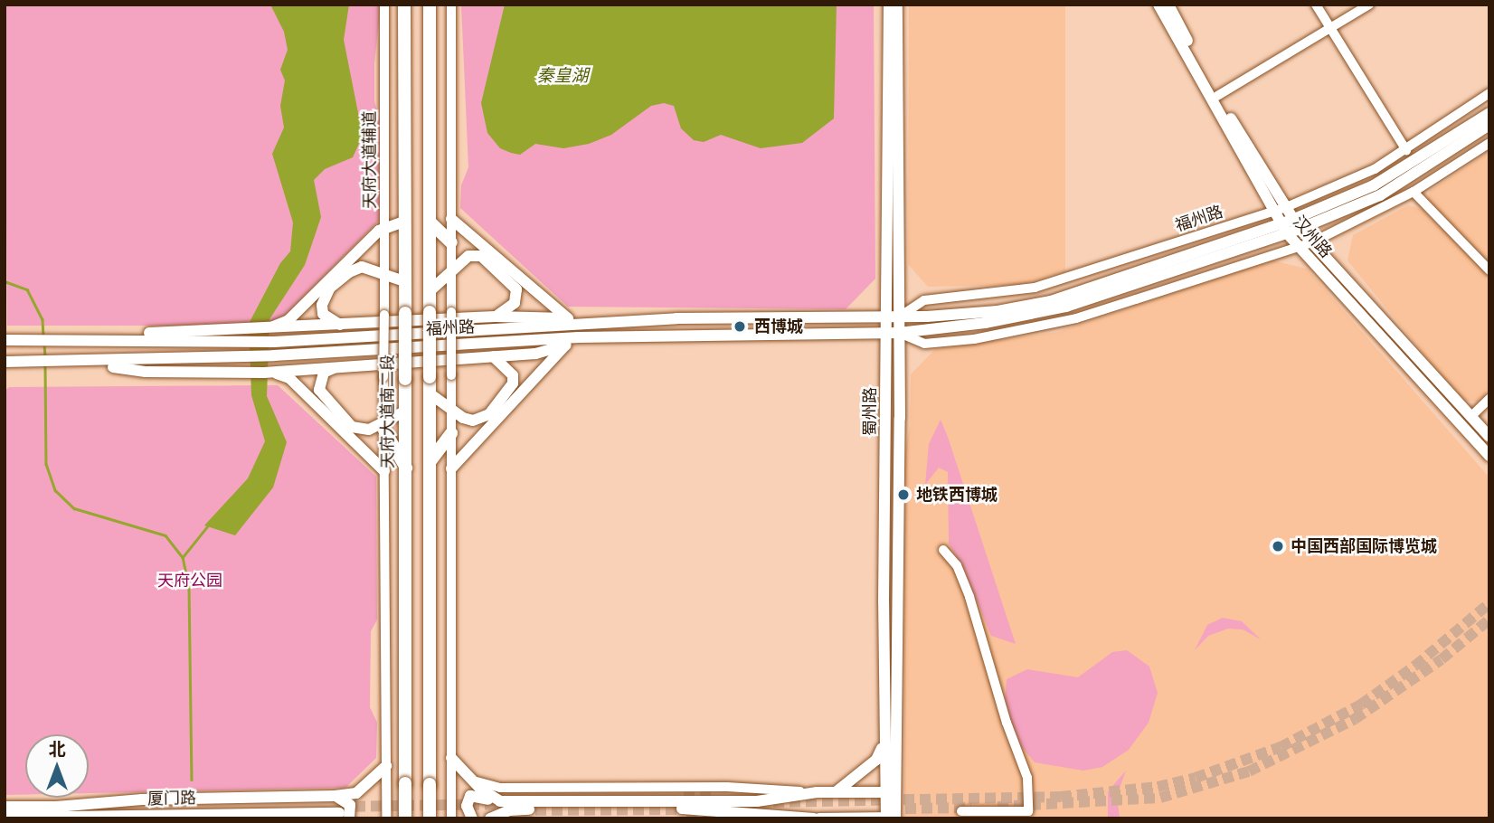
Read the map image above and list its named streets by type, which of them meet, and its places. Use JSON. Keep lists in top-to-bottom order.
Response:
{
  "streets": {
    "highway": ["天府大道南二段"],
    "main road": [
      "福州路",
      "汉州路",
      "蜀州路",
      "厦门路"
    ],
    "street": ["天府大道辅道"]
  },
  "crossings": [
    ["福州路", "汉州路"],
    ["福州路", "蜀州路"]
  ],
  "water": ["秦皇湖"],
  "parks": ["天府公园"],
  "places": ["西博城", "地铁西博城", "中国西部国际博览城"],
  "north": "top"
}
